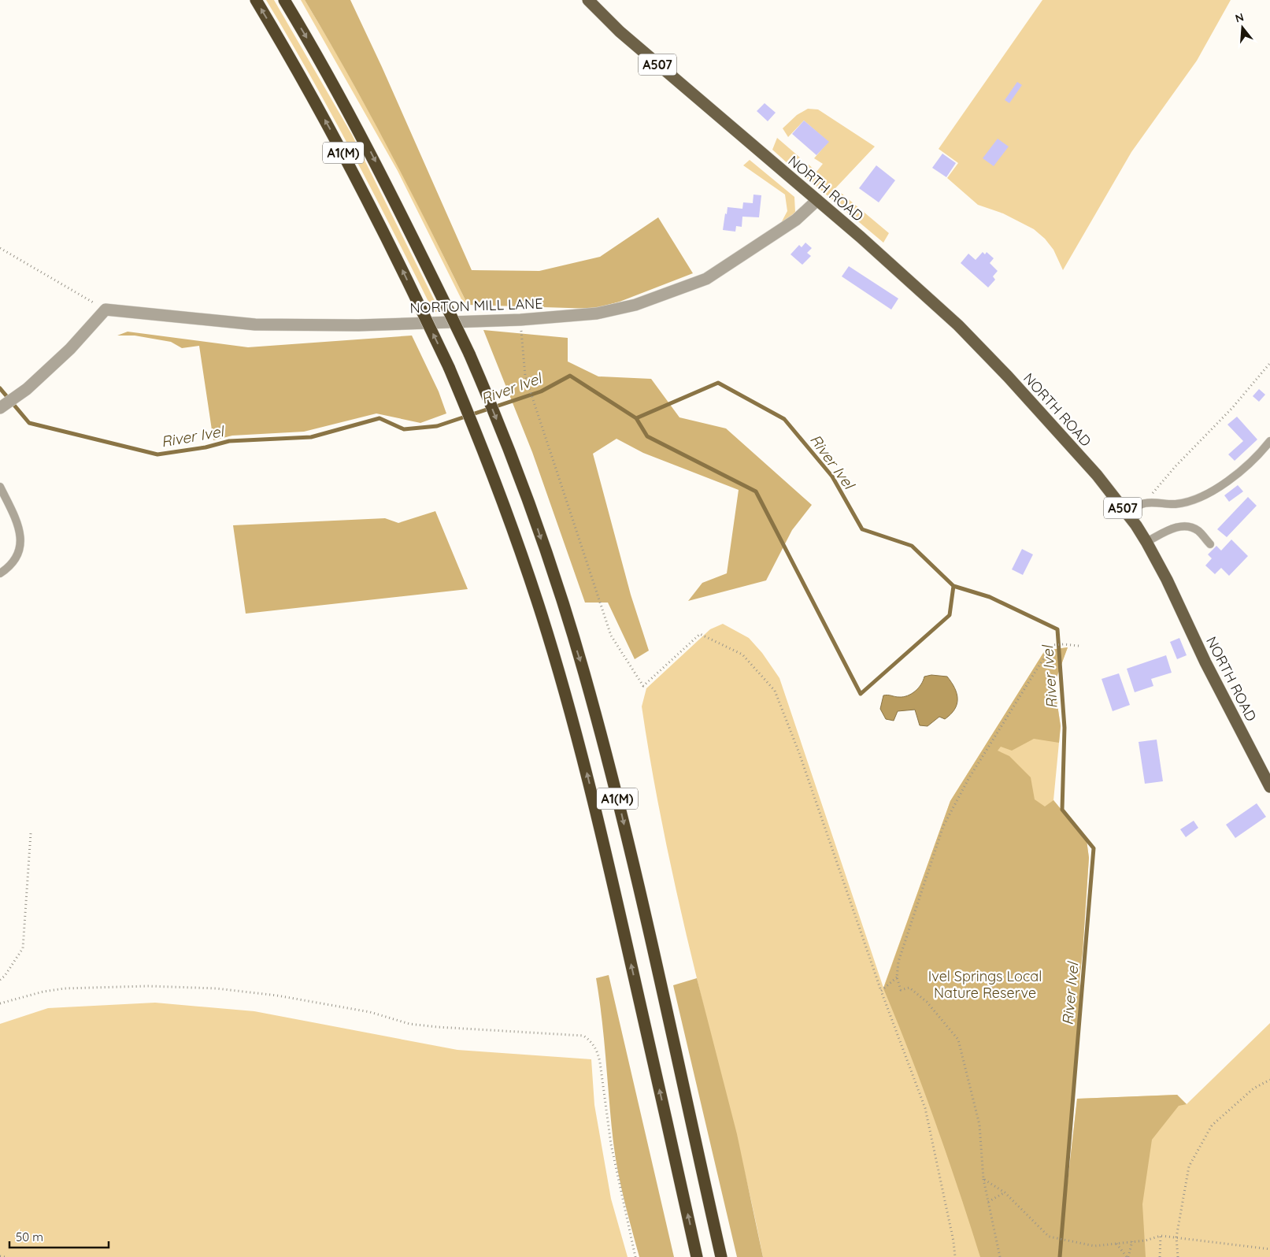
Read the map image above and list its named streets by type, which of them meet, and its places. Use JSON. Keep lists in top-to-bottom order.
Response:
{
  "streets": {
    "highway": ["A1(M)"],
    "main road": ["A507", "NORTH ROAD"],
    "street": ["NORTON MILL LANE"]
  },
  "crossings": [
    ["NORTH ROAD", "NORTON MILL LANE"]
  ],
  "water": ["River Ivel"],
  "parks": ["Ivel Springs Local Nature Reserve"],
  "scale_bar": "50 m",
  "north": "top"
}
